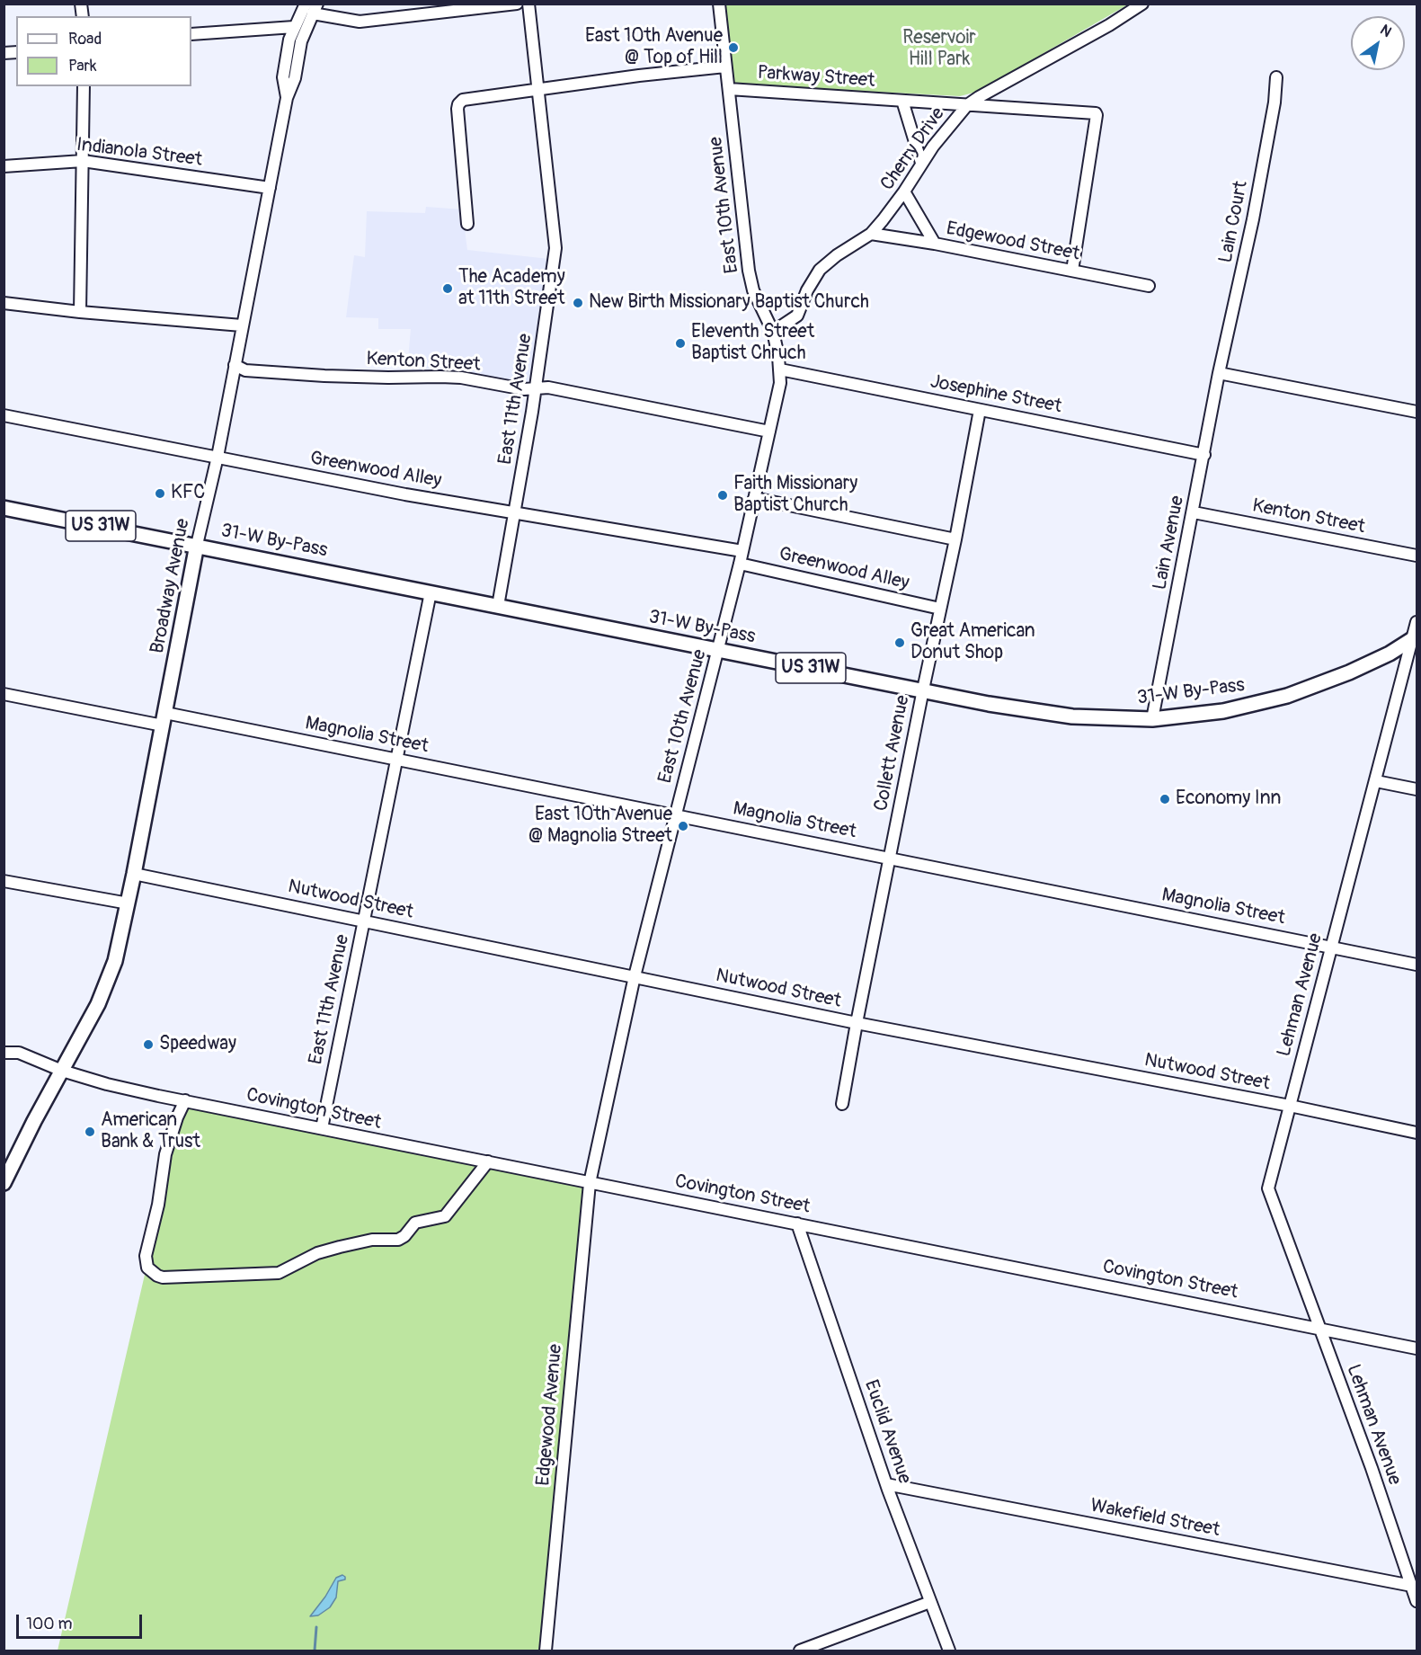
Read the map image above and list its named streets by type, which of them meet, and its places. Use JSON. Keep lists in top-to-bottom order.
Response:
{
  "streets": {
    "main road": ["US 31W", "31-W By-Pass", "Broadway Avenue"],
    "street": [
      "Parkway Street",
      "Cherry Drive",
      "Indianola Street",
      "East 10th Avenue",
      "Lain Court",
      "Edgewood Street",
      "Kenton Street",
      "Josephine Street",
      "East 11th Avenue",
      "Greenwood Alley",
      "Lain Avenue",
      "Magnolia Street",
      "Collett Avenue",
      "Nutwood Street",
      "Lehman Avenue",
      "Covington Street",
      "Edgewood Avenue",
      "Euclid Avenue",
      "Wakefield Street"
    ]
  },
  "crossings": [
    ["Parkway Street", "Cherry Drive"],
    ["Parkway Street", "East 10th Avenue"],
    ["Parkway Street", "Edgewood Street"],
    ["Cherry Drive", "East 10th Avenue"],
    ["Cherry Drive", "Edgewood Street"],
    ["Indianola Street", "Broadway Avenue"],
    ["East 10th Avenue", "Kenton Street"],
    ["East 10th Avenue", "Josephine Street"],
    ["East 10th Avenue", "Greenwood Alley"],
    ["East 10th Avenue", "31-W By-Pass"],
    ["East 10th Avenue", "Magnolia Street"],
    ["East 10th Avenue", "Nutwood Street"],
    ["East 10th Avenue", "Covington Street"],
    ["East 10th Avenue", "Edgewood Avenue"],
    ["Lain Court", "Lain Avenue"],
    ["Kenton Street", "East 11th Avenue"],
    ["Kenton Street", "Lain Avenue"],
    ["Kenton Street", "Broadway Avenue"],
    ["Josephine Street", "Lain Avenue"],
    ["Josephine Street", "Collett Avenue"],
    ["East 11th Avenue", "Greenwood Alley"],
    ["East 11th Avenue", "31-W By-Pass"],
    ["East 11th Avenue", "Magnolia Street"],
    ["East 11th Avenue", "Nutwood Street"],
    ["East 11th Avenue", "Covington Street"],
    ["Greenwood Alley", "Broadway Avenue"],
    ["Greenwood Alley", "Collett Avenue"],
    ["31-W By-Pass", "Lain Avenue"],
    ["31-W By-Pass", "Broadway Avenue"],
    ["31-W By-Pass", "Collett Avenue"],
    ["31-W By-Pass", "Lehman Avenue"],
    ["Broadway Avenue", "Magnolia Street"],
    ["Broadway Avenue", "Nutwood Street"],
    ["Broadway Avenue", "Covington Street"],
    ["Magnolia Street", "Collett Avenue"],
    ["Magnolia Street", "Lehman Avenue"],
    ["Collett Avenue", "Nutwood Street"],
    ["Nutwood Street", "Lehman Avenue"],
    ["Lehman Avenue", "Covington Street"],
    ["Lehman Avenue", "Wakefield Street"],
    ["Covington Street", "Edgewood Avenue"],
    ["Covington Street", "Euclid Avenue"],
    ["Euclid Avenue", "Wakefield Street"]
  ],
  "parks": ["Reservoir Hill Park"],
  "places": [
    "East 10th Avenue @ Top of Hill",
    "The Academy at 11th Street",
    "New Birth Missionary Baptist Church",
    "Eleventh Street Baptist Chruch",
    "KFC",
    "Faith Missionary Baptist Church",
    "Great American Donut Shop",
    "Economy Inn",
    "East 10th Avenue @ Magnolia Street",
    "Speedway",
    "American Bank & Trust"
  ],
  "legend": ["Road", "Park"],
  "scale_bar": "100 m",
  "north": "top right"
}
